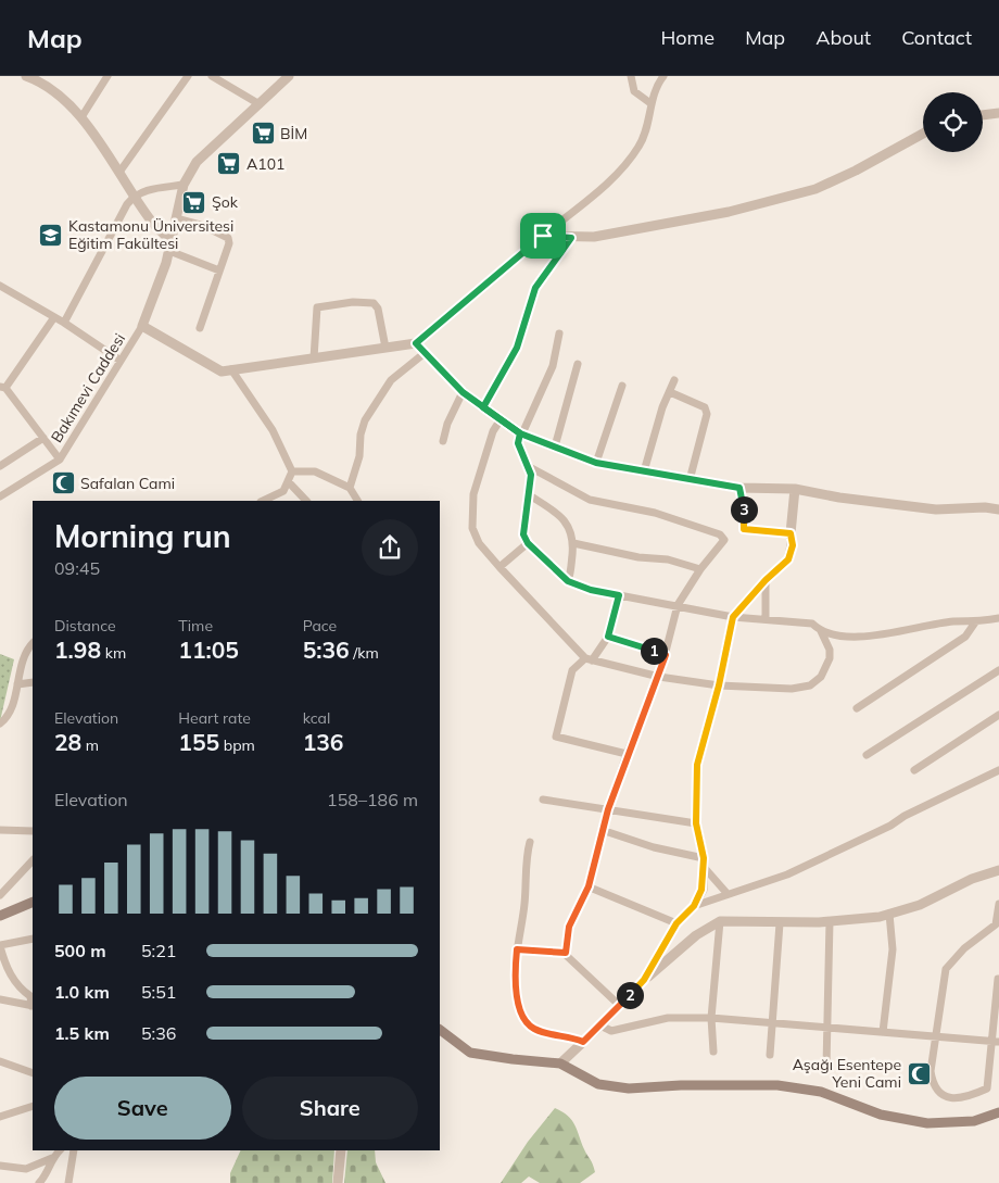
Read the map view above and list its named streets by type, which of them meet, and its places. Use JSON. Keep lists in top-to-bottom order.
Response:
{
  "streets": {
    "street": ["Bakımevi Caddesi"]
  },
  "places": {
    "supermarket": ["BİM", "A101", "Şok"],
    "school or university": ["Kastamonu Üniversitesi Eğitim Fakültesi"],
    "mosque": ["Safalan Cami", "Aşağı Esentepe Yeni Cami"]
  },
  "page": {
    "header": "Map",
    "nav": [
      "Home",
      "Map",
      "About",
      "Contact"
    ],
    "pins": ["3", "1", "2"],
    "heading": ["Morning run", "09:45"],
    "stats": [
      ["Distance", "1.98 km"],
      ["Time", "11:05"],
      ["Pace", "5:36 /km"],
      ["Elevation", "28 m"],
      ["Heart rate", "155 bpm"],
      ["kcal", "136"]
    ],
    "chart": ["Elevation", "158–186 m"],
    "list": [
      {
        "name": "500 m",
        "note": "5:21"
      },
      {
        "name": "1.0 km",
        "note": "5:51"
      },
      {
        "name": "1.5 km",
        "note": "5:36"
      }
    ],
    "buttons": ["Save", "Share"]
  }
}
